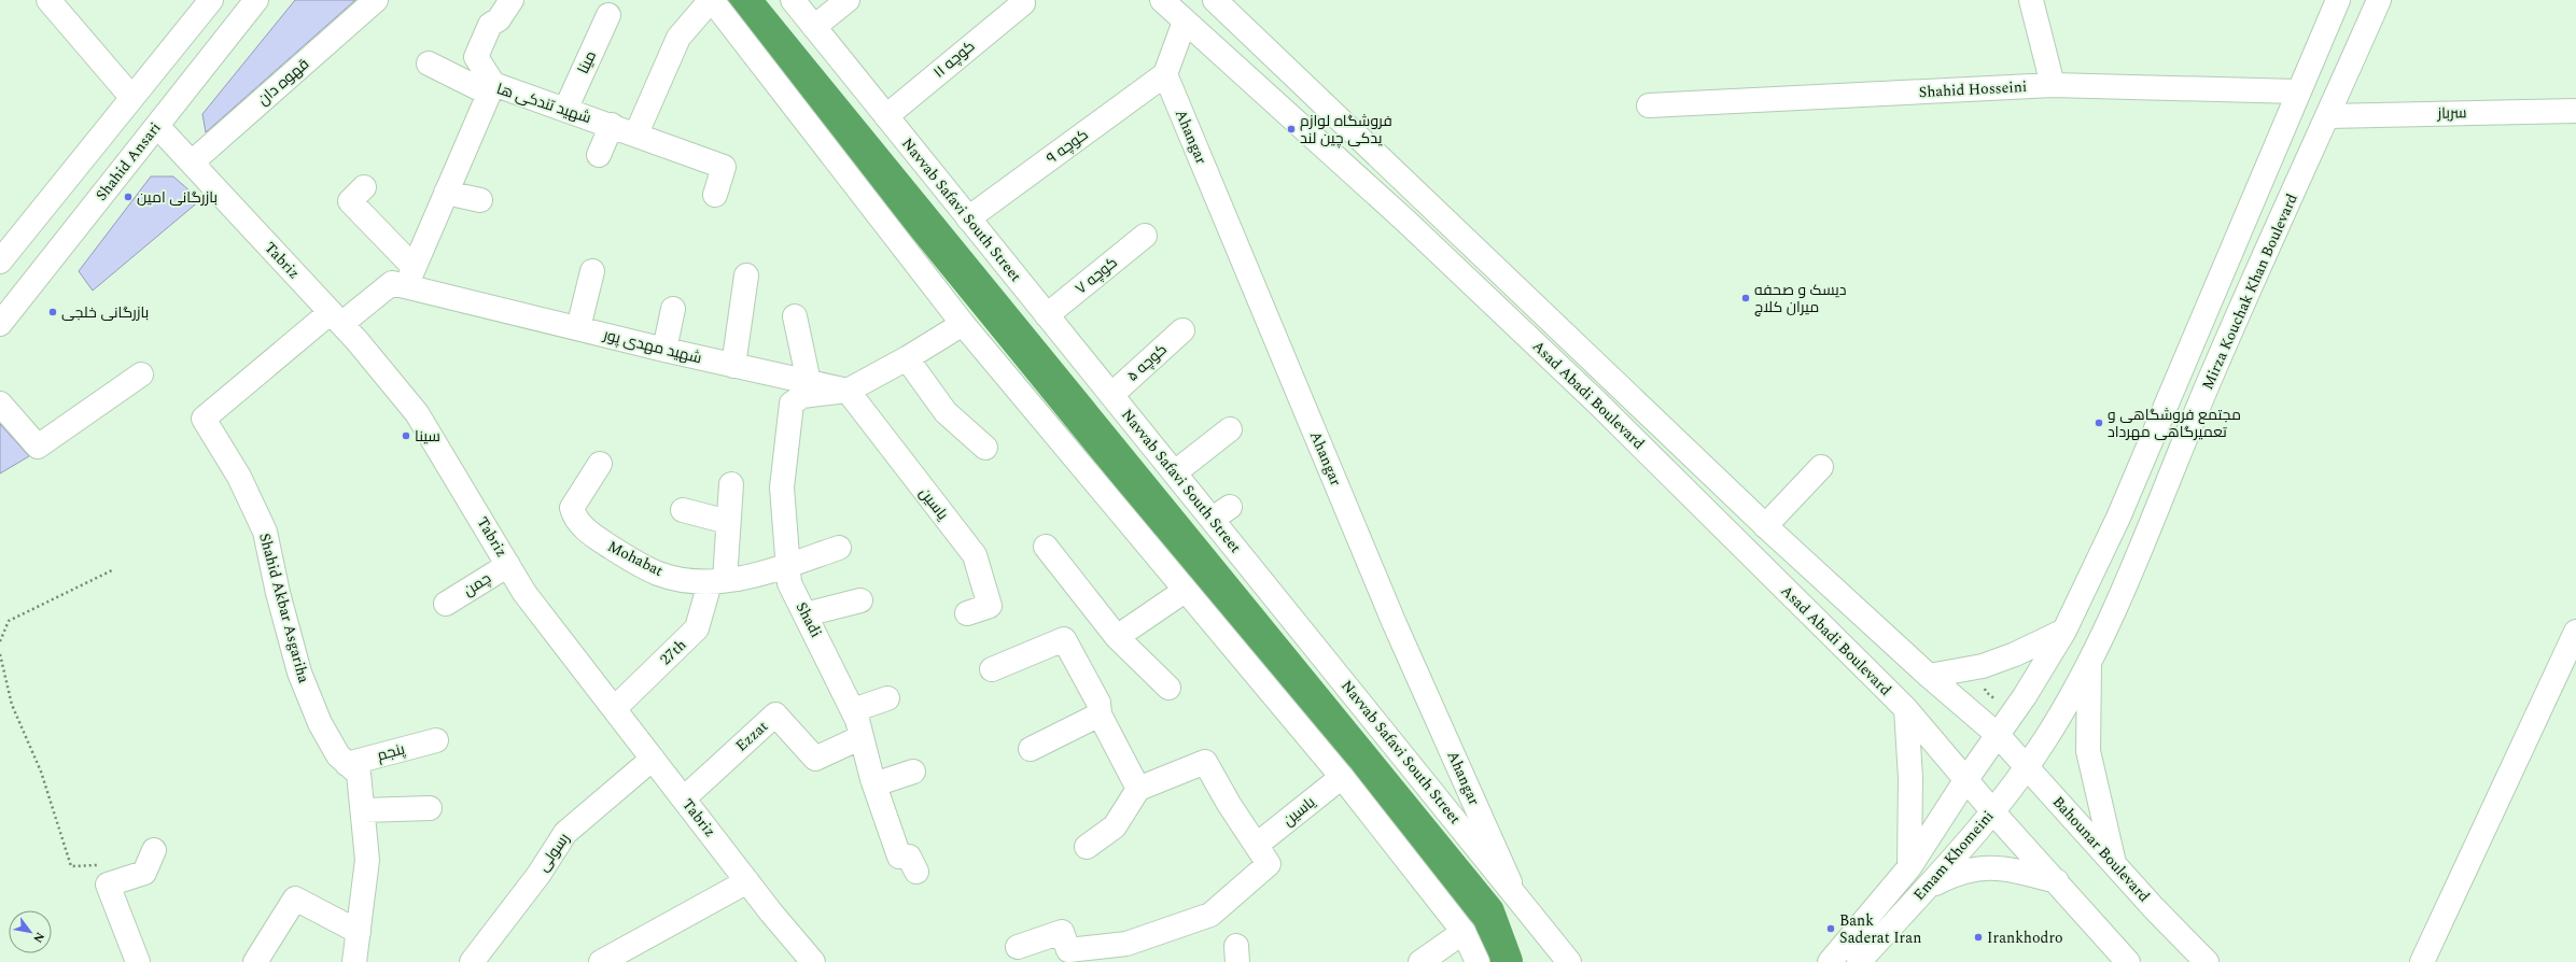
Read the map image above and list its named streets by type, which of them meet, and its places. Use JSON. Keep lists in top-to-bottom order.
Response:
{
  "streets": {
    "main road": [
      "کوچه ۱۱",
      "مینا",
      "قهوه دان",
      "Shahid Hosseini",
      "شهید تندکی ها",
      "سرباز",
      "Ahangar",
      "کوچه ۹",
      "Shahid Ansari",
      "Navvab Safavi South Street",
      "Tabriz",
      "کوچه ۷",
      "Mirza Kouchak Khan Boulevard",
      "شهید مهدی پور",
      "کوچه ۵",
      "Asad Abadi Boulevard",
      "یاسین",
      "Mohabat",
      "چمن",
      "Shahid Akbar Asgariha",
      "Shadi",
      "27th",
      "Ezzat",
      "پنجم",
      "Bahounar Boulevard",
      "رسولی",
      "Emam Khomeini"
    ]
  },
  "crossings": [
    ["کوچه ۱۱", "Navvab Safavi South Street"],
    ["مینا", "شهید تندکی ها"],
    ["قهوه دان", "Tabriz"],
    ["شهید تندکی ها", "شهید مهدی پور"],
    ["سرباز", "Mirza Kouchak Khan Boulevard"],
    ["Ahangar", "کوچه ۹"],
    ["Ahangar", "Navvab Safavi South Street"],
    ["کوچه ۹", "Navvab Safavi South Street"],
    ["Shahid Ansari", "Tabriz"],
    ["Navvab Safavi South Street", "کوچه ۷"],
    ["Navvab Safavi South Street", "کوچه ۵"],
    ["Tabriz", "شهید مهدی پور"],
    ["Tabriz", "چمن"],
    ["Tabriz", "Shahid Akbar Asgariha"],
    ["Tabriz", "27th"],
    ["Tabriz", "Ezzat"],
    ["Tabriz", "رسولی"],
    ["Mirza Kouchak Khan Boulevard", "Bahounar Boulevard"],
    ["Mirza Kouchak Khan Boulevard", "Emam Khomeini"],
    ["شهید مهدی پور", "یاسین"],
    ["شهید مهدی پور", "Shahid Akbar Asgariha"],
    ["شهید مهدی پور", "Shadi"],
    ["Asad Abadi Boulevard", "Bahounar Boulevard"],
    ["Asad Abadi Boulevard", "Emam Khomeini"],
    ["یاسین", "Shadi"],
    ["Mohabat", "Shadi"],
    ["Mohabat", "27th"],
    ["Shahid Akbar Asgariha", "پنجم"],
    ["Shadi", "Ezzat"],
    ["Bahounar Boulevard", "Emam Khomeini"]
  ],
  "places": [
    "فروشگاه لوازم یدکی چین لند",
    "بازرگانی امین",
    "دیسک و صحفه میران کلاچ",
    "بازرگانی خلجی",
    "مجتمع فروشگاهی و تعمیرگاهی مهرداد",
    "سینا",
    "Bank Saderat Iran",
    "Irankhodro"
  ],
  "north": "bottom right"
}
